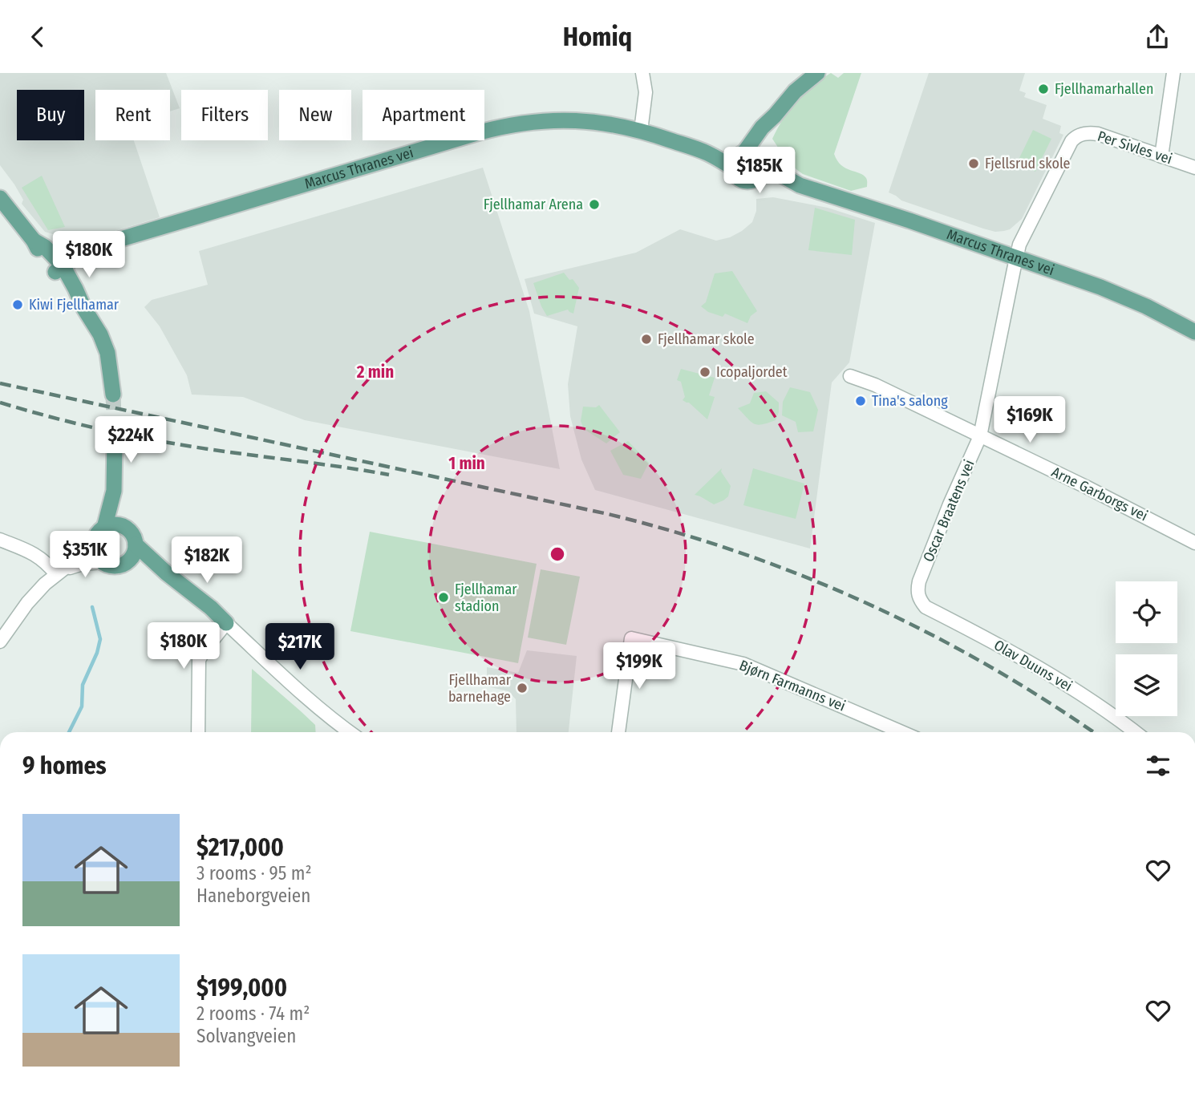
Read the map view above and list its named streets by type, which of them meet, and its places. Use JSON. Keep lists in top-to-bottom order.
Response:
{
  "streets": {
    "main road": ["Marcus Thranes vei"],
    "street": [
      "Per Sivles vei",
      "Arne Garborgs vei",
      "Oscar Braatens vei",
      "Olav Duuns vei",
      "Bjørn Farmanns vei"
    ]
  },
  "crossings": [
    ["Per Sivles vei", "Marcus Thranes vei"],
    ["Per Sivles vei", "Oscar Braatens vei"],
    ["Marcus Thranes vei", "Oscar Braatens vei"],
    ["Arne Garborgs vei", "Oscar Braatens vei"],
    ["Oscar Braatens vei", "Olav Duuns vei"]
  ],
  "places": [
    "Fjellhamarhallen",
    "Fjellsrud skole",
    "Fjellhamar Arena",
    "Kiwi Fjellhamar",
    "Fjellhamar skole",
    "Icopaljordet",
    "Tina's salong",
    "Fjellhamar stadion",
    "Fjellhamar barnehage"
  ],
  "page": {
    "header": "Homiq",
    "chip": [
      "Buy",
      "Rent",
      "Filters",
      "New",
      "Apartment"
    ],
    "price": [
      "$185K",
      "$180K",
      "$169K",
      "$224K",
      "$351K",
      "$182K",
      "$180K",
      "$217K",
      "$199K"
    ],
    "heading": "9 homes",
    "list": [
      {
        "name": "$217,000",
        "note": "3 rooms · 95 m² · Haneborgveien"
      },
      {
        "name": "$199,000",
        "note": "2 rooms · 74 m² · Solvangveien"
      }
    ]
  },
  "rings": ["2 min", "1 min"]
}
